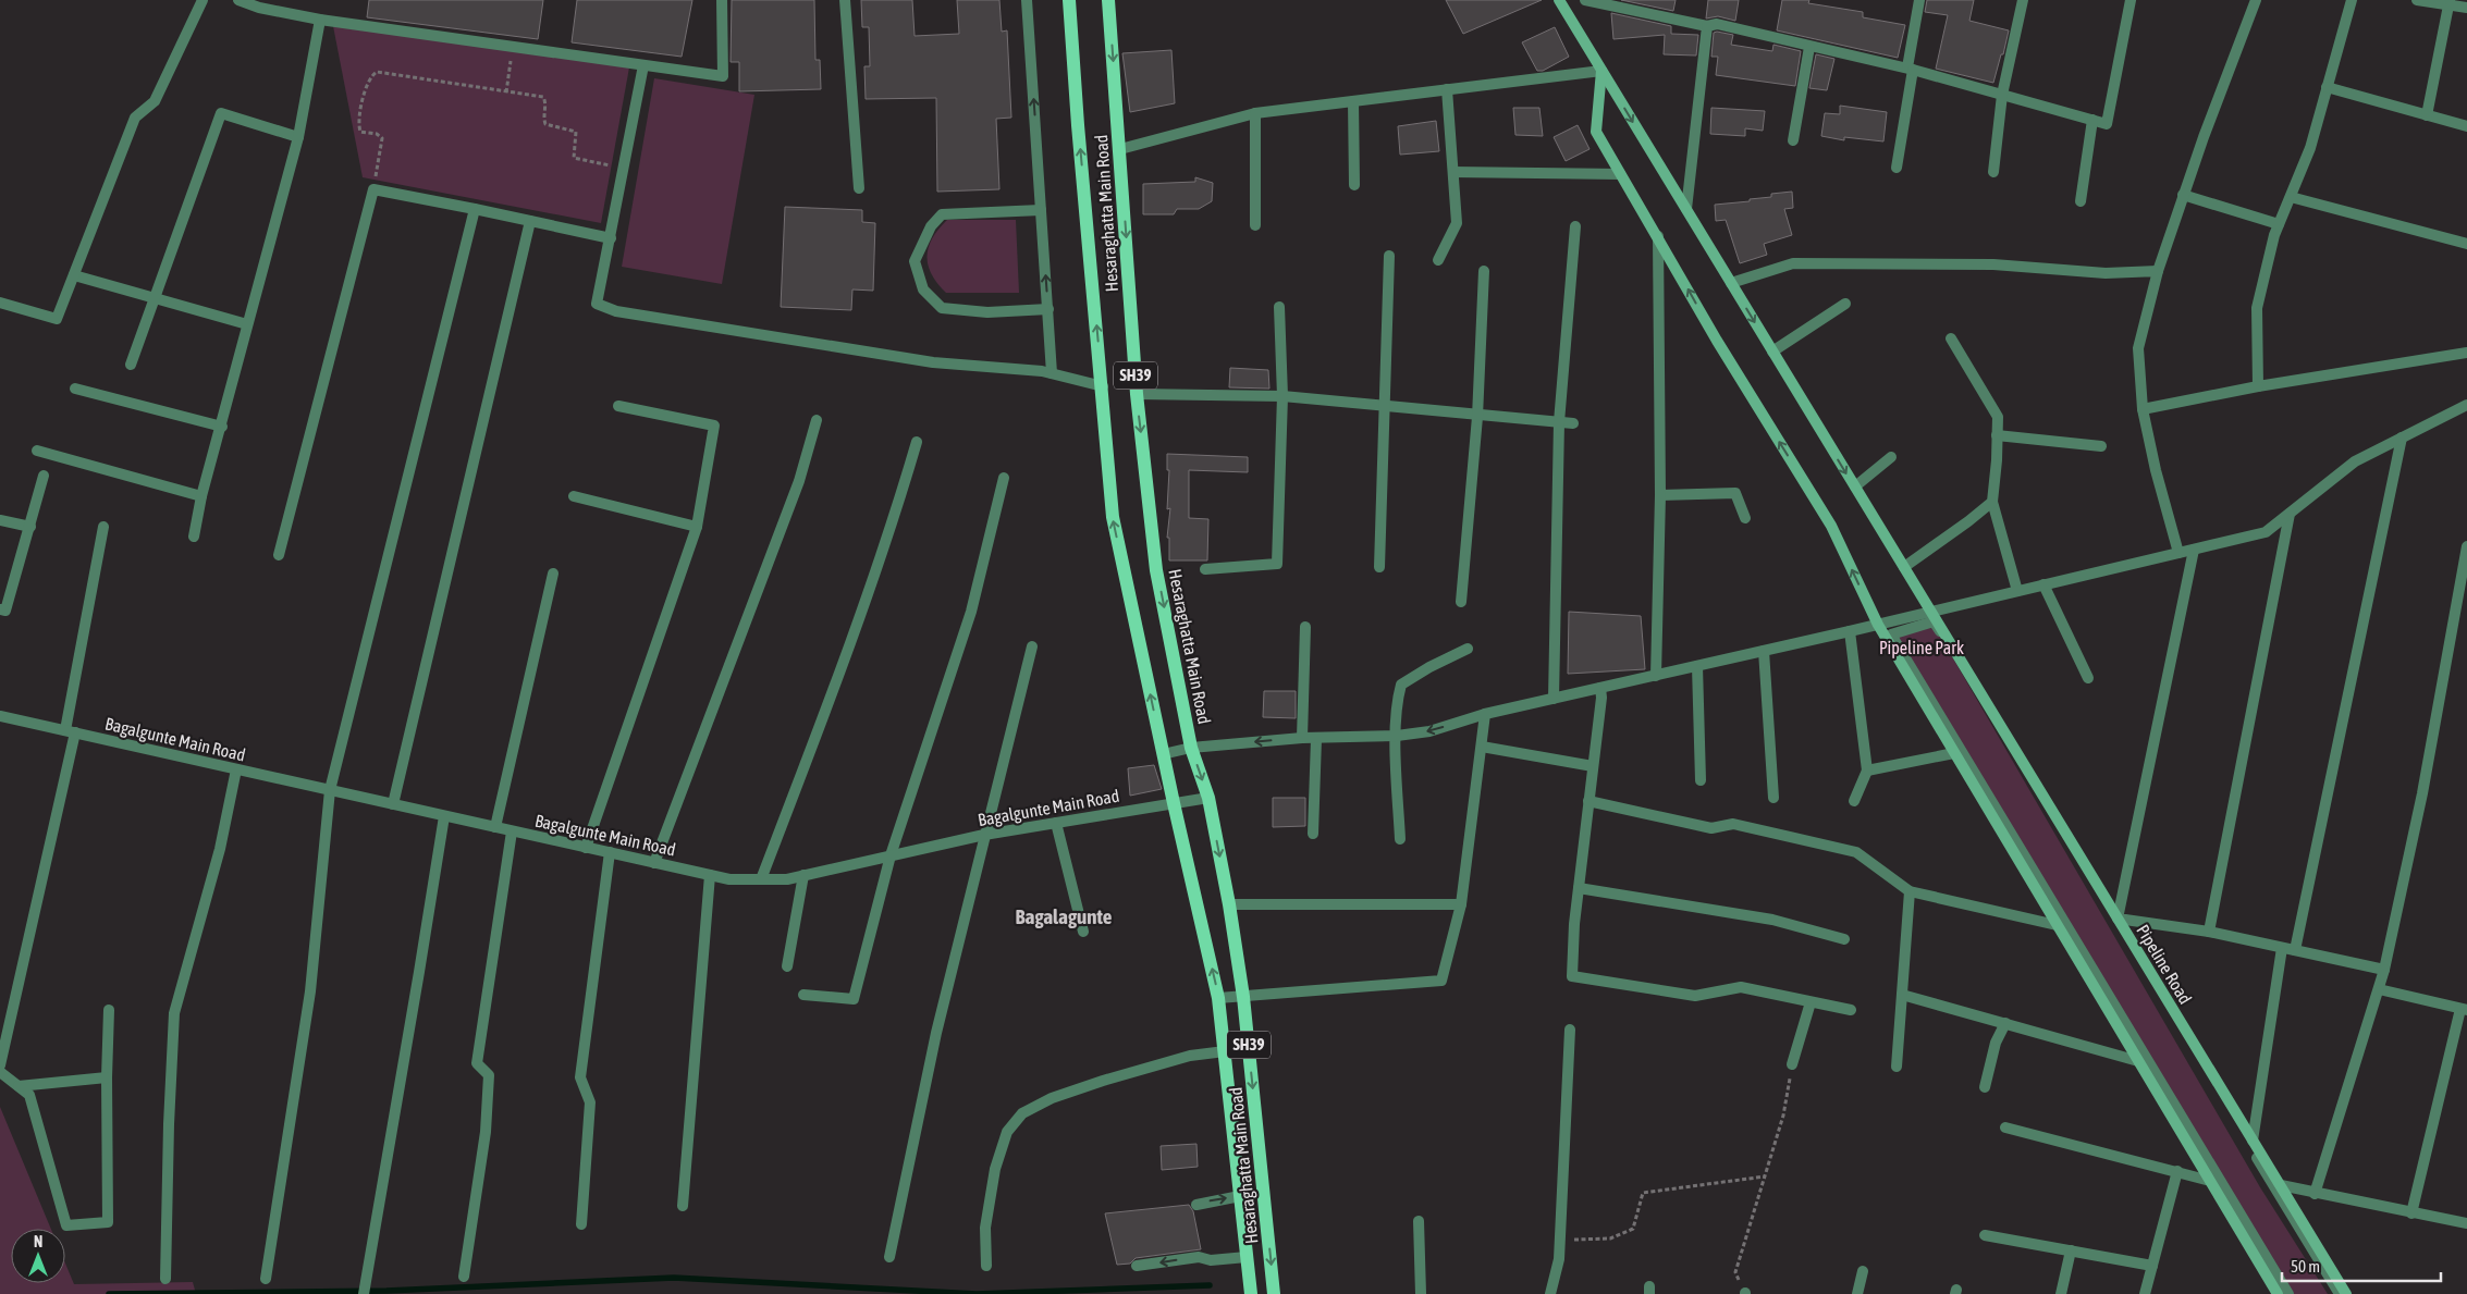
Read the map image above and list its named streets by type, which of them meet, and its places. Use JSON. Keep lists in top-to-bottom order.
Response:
{
  "streets": {
    "main road": ["Hesaraghatta Main Road", "SH39", "Pipeline Road"],
    "street": ["Bagalgunte Main Road"]
  },
  "crossings": [
    ["Hesaraghatta Main Road", "Bagalgunte Main Road"]
  ],
  "districts": ["Bagalagunte"],
  "parks": ["Pipeline Park"],
  "scale_bar": "50 m",
  "north": "top"
}
